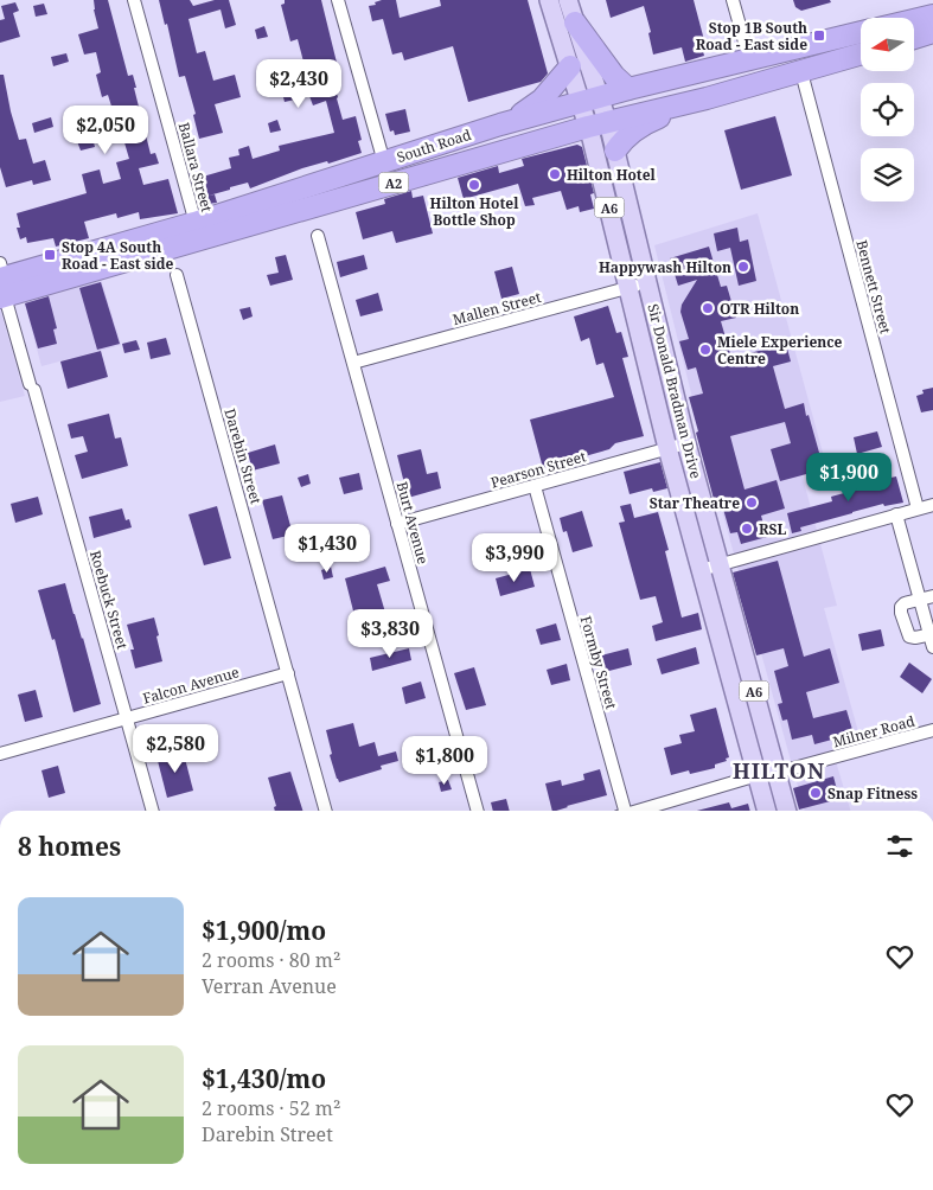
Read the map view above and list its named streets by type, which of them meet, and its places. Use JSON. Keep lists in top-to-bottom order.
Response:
{
  "streets": {
    "highway": ["South Road", "A2"],
    "main road": ["A6", "Sir Donald Bradman Drive"],
    "street": [
      "Ballara Street",
      "Bennett Street",
      "Mallen Street",
      "Darebin Street",
      "Pearson Street",
      "Burt Avenue",
      "Roebuck Street",
      "Formby Street",
      "Falcon Avenue",
      "Milner Road"
    ]
  },
  "crossings": [
    ["South Road", "Ballara Street"],
    ["South Road", "Bennett Street"],
    ["South Road", "Sir Donald Bradman Drive"],
    ["South Road", "Roebuck Street"],
    ["Mallen Street", "Sir Donald Bradman Drive"],
    ["Mallen Street", "Burt Avenue"],
    ["Sir Donald Bradman Drive", "Pearson Street"],
    ["Sir Donald Bradman Drive", "Milner Road"],
    ["Darebin Street", "Falcon Avenue"],
    ["Pearson Street", "Burt Avenue"],
    ["Pearson Street", "Formby Street"],
    ["Roebuck Street", "Falcon Avenue"]
  ],
  "districts": ["HILTON"],
  "places": {
    "transit": ["Stop 1B South Road - East side", "Stop 4A South Road - East side"],
    "other": [
      "Hilton Hotel",
      "Hilton Hotel Bottle Shop",
      "Happywash Hilton",
      "OTR Hilton",
      "Miele Experience Centre",
      "Star Theatre",
      "RSL",
      "Snap Fitness"
    ]
  },
  "north": "left",
  "page": {
    "price": [
      "$2,430",
      "$2,050",
      "$1,900",
      "$1,430",
      "$3,990",
      "$3,830",
      "$2,580",
      "$1,800"
    ],
    "heading": "8 homes",
    "list": [
      {
        "name": "$1,900/mo",
        "note": "2 rooms · 80 m² · Verran Avenue"
      },
      {
        "name": "$1,430/mo",
        "note": "2 rooms · 52 m² · Darebin Street"
      }
    ]
  }
}
